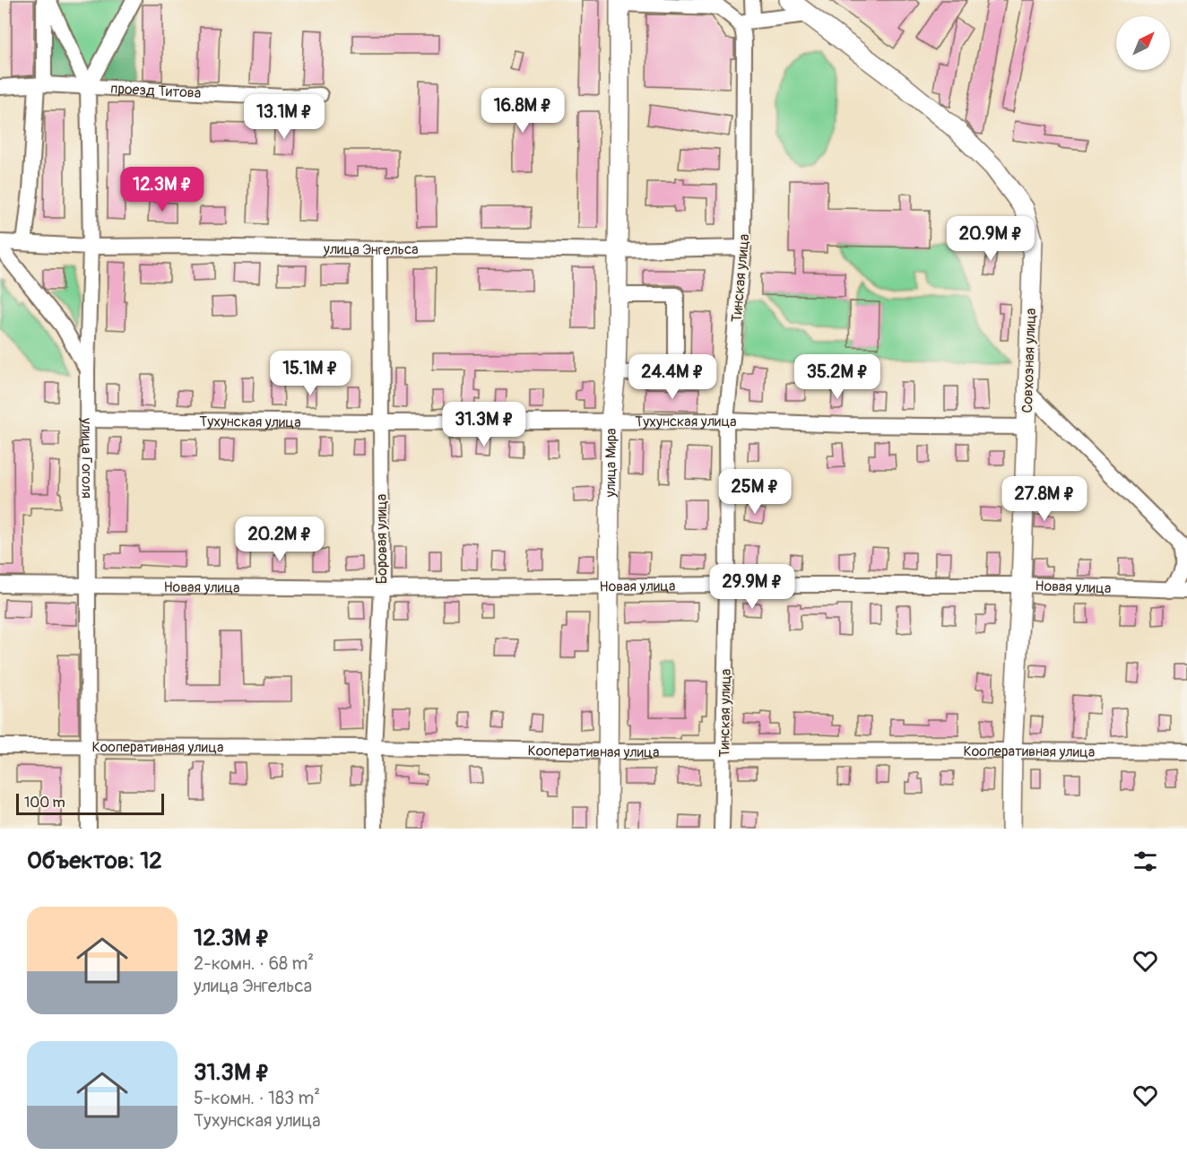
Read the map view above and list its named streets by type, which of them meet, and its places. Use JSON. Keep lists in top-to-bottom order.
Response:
{
  "streets": {
    "main road": ["Совхозная улица", "улица Мира"],
    "street": [
      "проезд Титова",
      "улица Энгельса",
      "Тинская улица",
      "Тухунская улица",
      "улица Гоголя",
      "Боровая улица",
      "Новая улица",
      "Кооперативная улица"
    ]
  },
  "crossings": [
    ["проезд Титова", "улица Гоголя"],
    ["улица Энгельса", "Тинская улица"],
    ["улица Энгельса", "улица Гоголя"],
    ["улица Энгельса", "улица Мира"],
    ["улица Энгельса", "Боровая улица"],
    ["Тинская улица", "Тухунская улица"],
    ["Тинская улица", "Новая улица"],
    ["Тинская улица", "Кооперативная улица"],
    ["Совхозная улица", "Тухунская улица"],
    ["Совхозная улица", "Новая улица"],
    ["Совхозная улица", "Кооперативная улица"],
    ["Тухунская улица", "улица Гоголя"],
    ["Тухунская улица", "улица Мира"],
    ["Тухунская улица", "Боровая улица"],
    ["улица Гоголя", "Новая улица"],
    ["улица Гоголя", "Кооперативная улица"],
    ["улица Мира", "Новая улица"],
    ["улица Мира", "Кооперативная улица"],
    ["Боровая улица", "Новая улица"],
    ["Боровая улица", "Кооперативная улица"]
  ],
  "scale_bar": "100 m",
  "north": "top right",
  "page": {
    "price": [
      "16.8M ₽",
      "13.1M ₽",
      "12.3M ₽",
      "20.9M ₽",
      "15.1M ₽",
      "24.4M ₽",
      "35.2M ₽",
      "31.3M ₽",
      "25M ₽",
      "27.8M ₽",
      "20.2M ₽",
      "29.9M ₽"
    ],
    "scale": "100 m",
    "heading": "Объектов: 12",
    "list": [
      {
        "name": "12.3M ₽",
        "note": "2-комн. · 68 m² · улица Энгельса"
      },
      {
        "name": "31.3M ₽",
        "note": "5-комн. · 183 m² · Тухунская улица"
      }
    ]
  }
}
